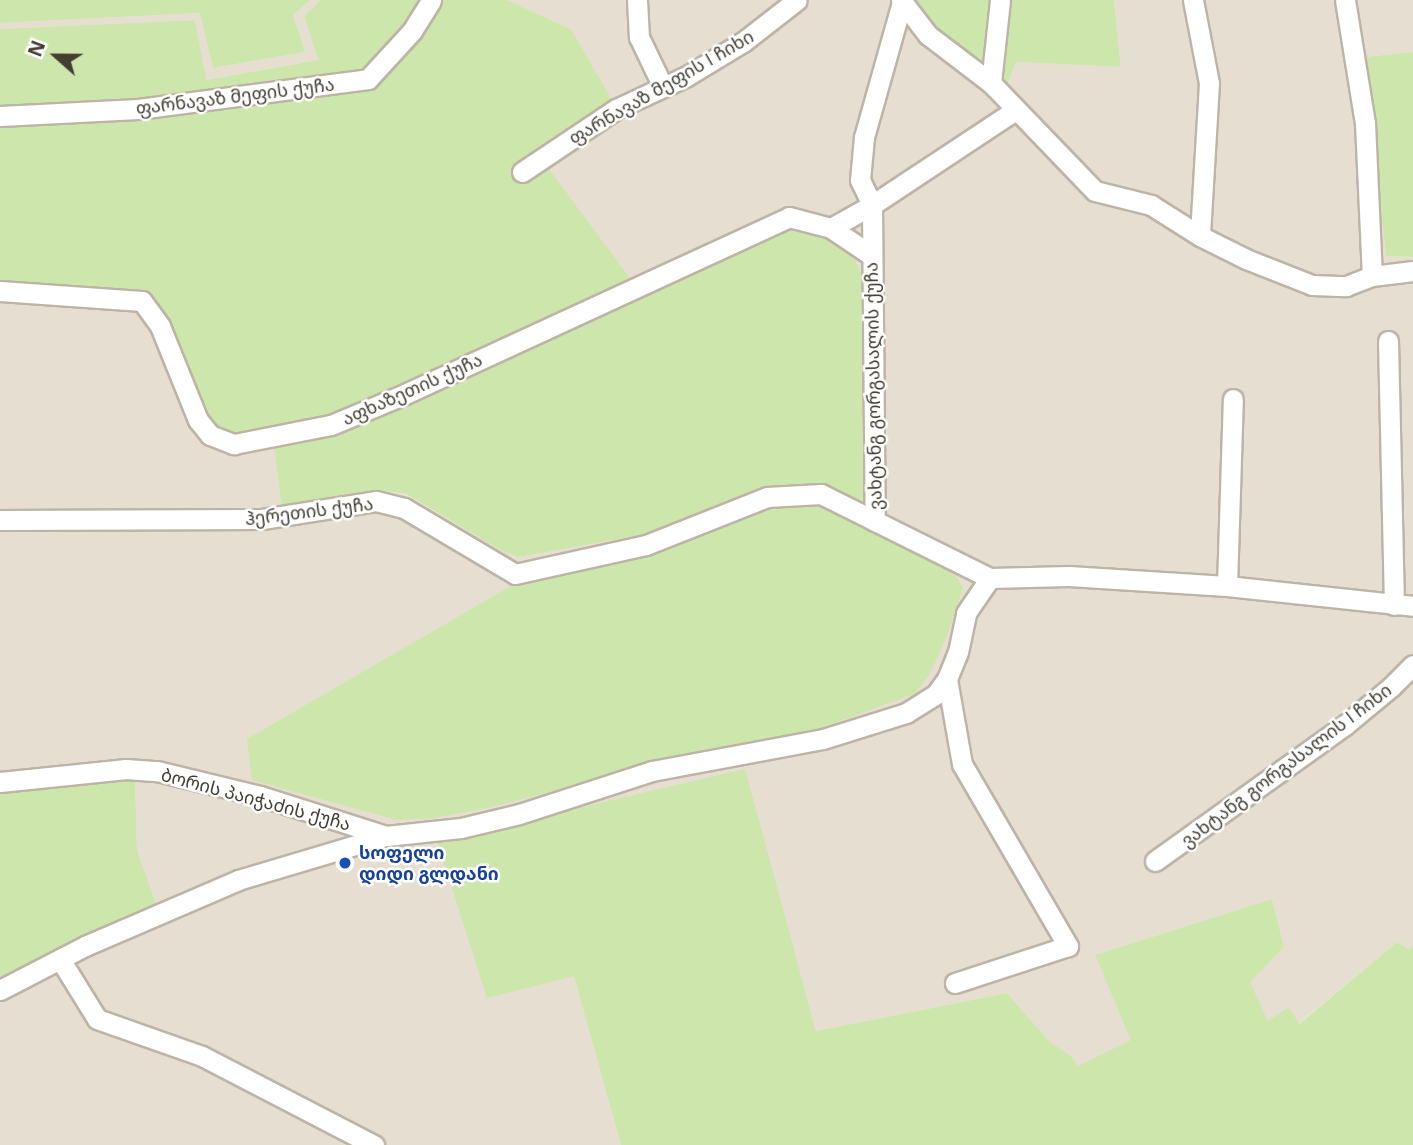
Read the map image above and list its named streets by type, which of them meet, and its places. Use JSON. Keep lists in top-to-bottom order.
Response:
{
  "streets": {
    "street": [
      "ფარნავაზ მეფის I ჩიხი",
      "ფარნავაზ მეფის ქუჩა",
      "ვახტანგ გორგასალის ქუჩა",
      "აფხაზეთის ქუჩა",
      "ჰერეთის ქუჩა",
      "ვახტანგ გორგასალის I ჩიხი",
      "ბორის პაიჭაძის ქუჩა"
    ]
  },
  "crossings": [
    ["ვახტანგ გორგასალის ქუჩა", "აფხაზეთის ქუჩა"],
    ["ვახტანგ გორგასალის ქუჩა", "ჰერეთის ქუჩა"]
  ],
  "places": ["სოფელი დიდი გლდანი"],
  "north": "left"
}
